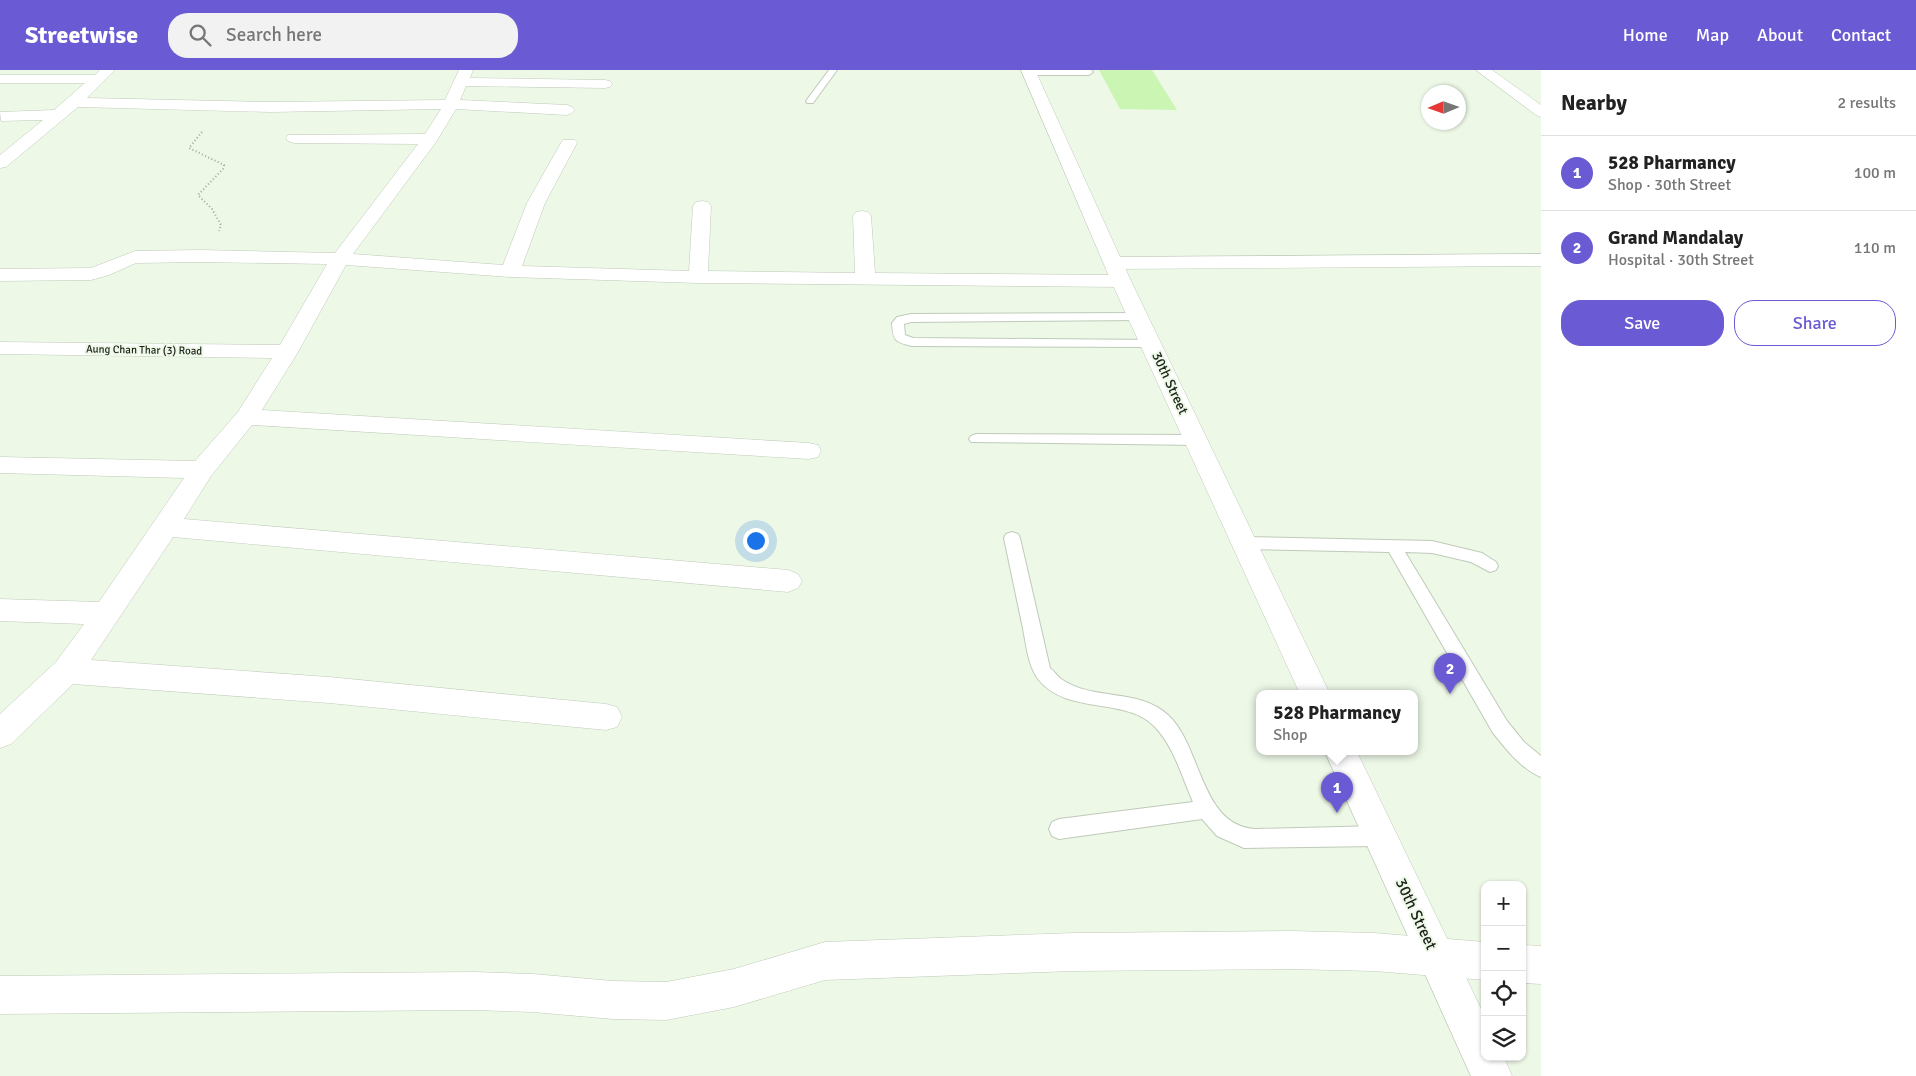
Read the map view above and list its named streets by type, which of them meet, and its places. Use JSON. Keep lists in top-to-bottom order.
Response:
{
  "streets": {
    "street": ["Aung Chan Thar (3) Road", "30th Street"]
  },
  "north": "left",
  "page": {
    "header": "Streetwise",
    "search": "Search here",
    "nav": [
      "Home",
      "Map",
      "About",
      "Contact"
    ],
    "heading": ["Nearby", "2 results"],
    "list": [
      {
        "mark": "1",
        "name": "528 Pharmancy",
        "note": "Shop · 30th Street",
        "value": "100 m"
      },
      {
        "mark": "2",
        "name": "Grand Mandalay",
        "note": "Hospital · 30th Street",
        "value": "110 m"
      }
    ],
    "buttons": ["Save", "Share"],
    "pins": ["2", "1"],
    "popup": ["528 Pharmancy", "Shop"],
    "map_buttons": ["+", "−"]
  }
}
